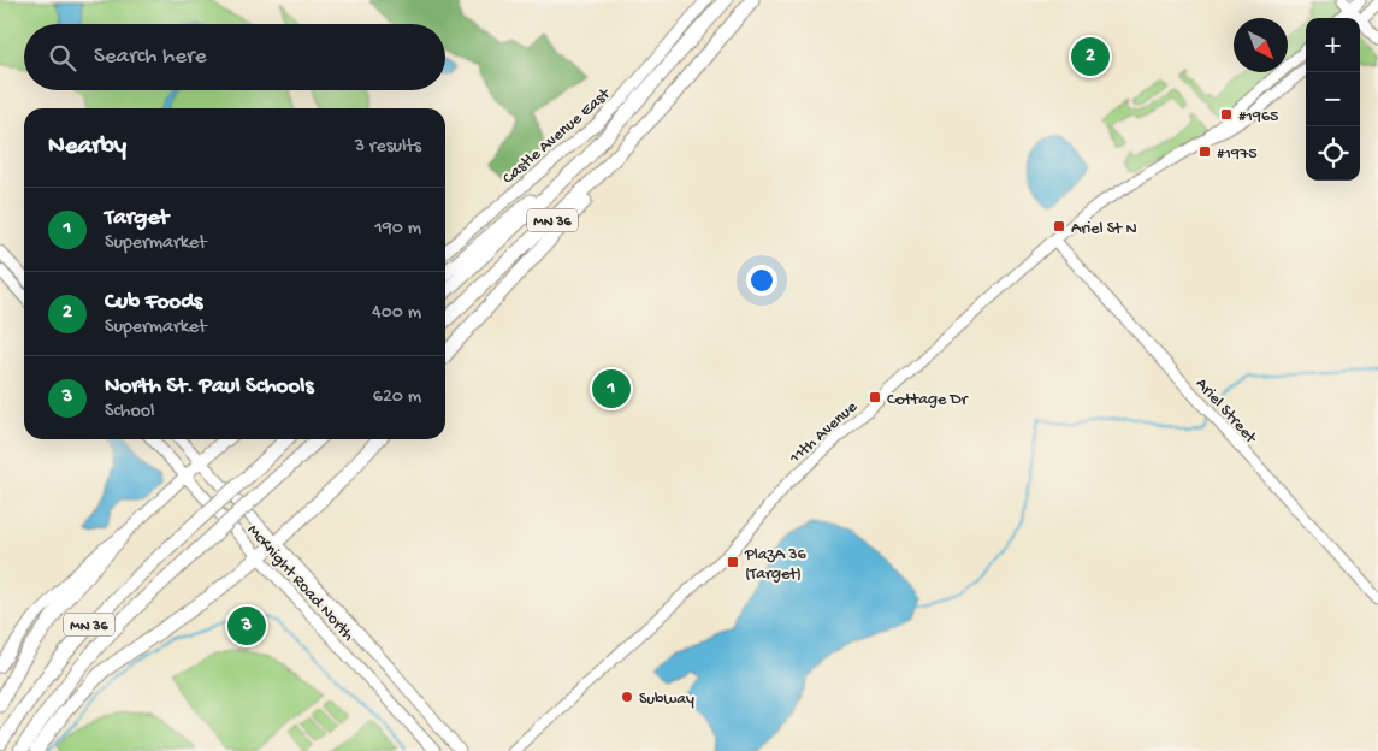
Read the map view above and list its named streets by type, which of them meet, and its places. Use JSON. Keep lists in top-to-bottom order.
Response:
{
  "streets": {
    "highway": ["MN 36"],
    "street": [
      "Castle Avenue East",
      "Ariel Street",
      "11th Avenue",
      "McKnight Road North"
    ]
  },
  "crossings": [
    ["Ariel Street", "11th Avenue"]
  ],
  "places": {
    "transit": [
      "#1965",
      "#1975",
      "Ariel St N",
      "Cottage Dr",
      "PlazA 36 (Target)"
    ],
    "other": ["Subway"]
  },
  "north": "bottom right",
  "page": {
    "map_buttons": ["+", "−"],
    "search": "Search here",
    "pins": ["2", "1", "3"],
    "heading": ["Nearby", "3 results"],
    "list": [
      {
        "mark": "1",
        "name": "Target",
        "note": "Supermarket",
        "value": "190 m"
      },
      {
        "mark": "2",
        "name": "Cub Foods",
        "note": "Supermarket",
        "value": "400 m"
      },
      {
        "mark": "3",
        "name": "North St. Paul Schools",
        "note": "School",
        "value": "620 m"
      }
    ]
  }
}
